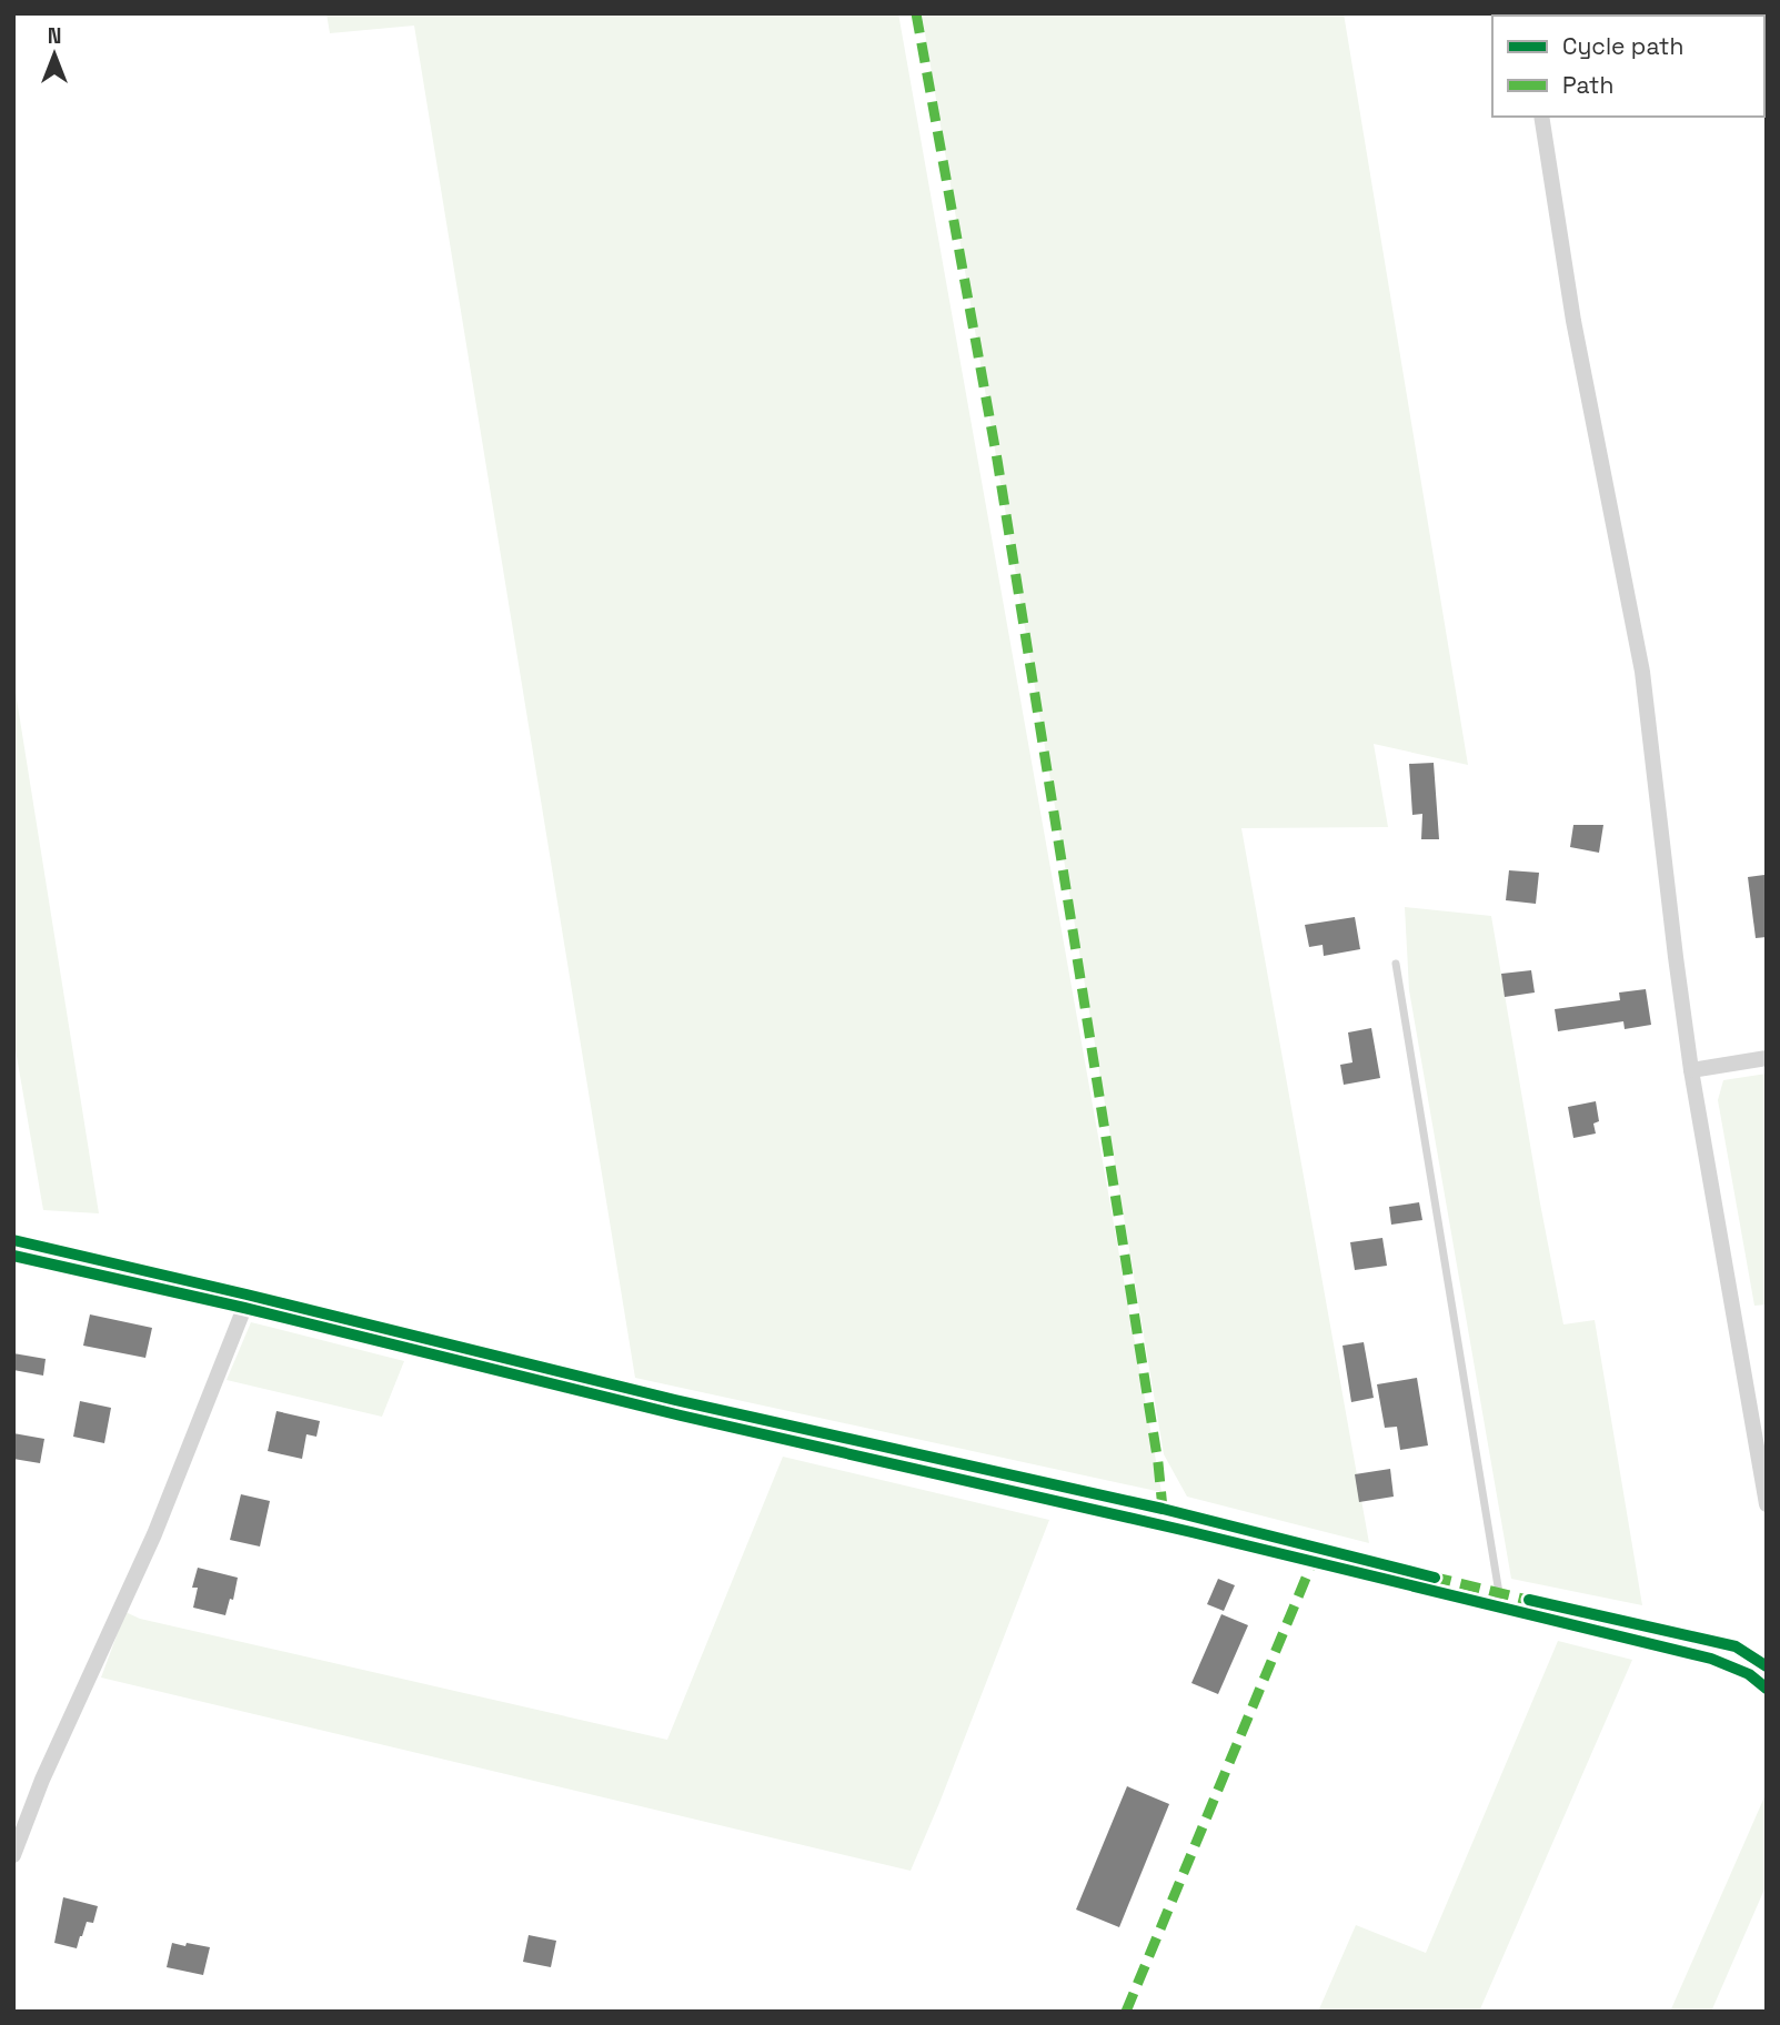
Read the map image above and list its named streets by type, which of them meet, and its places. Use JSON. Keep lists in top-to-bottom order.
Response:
{
  "legend": ["Cycle path", "Path"],
  "north": "top"
}
